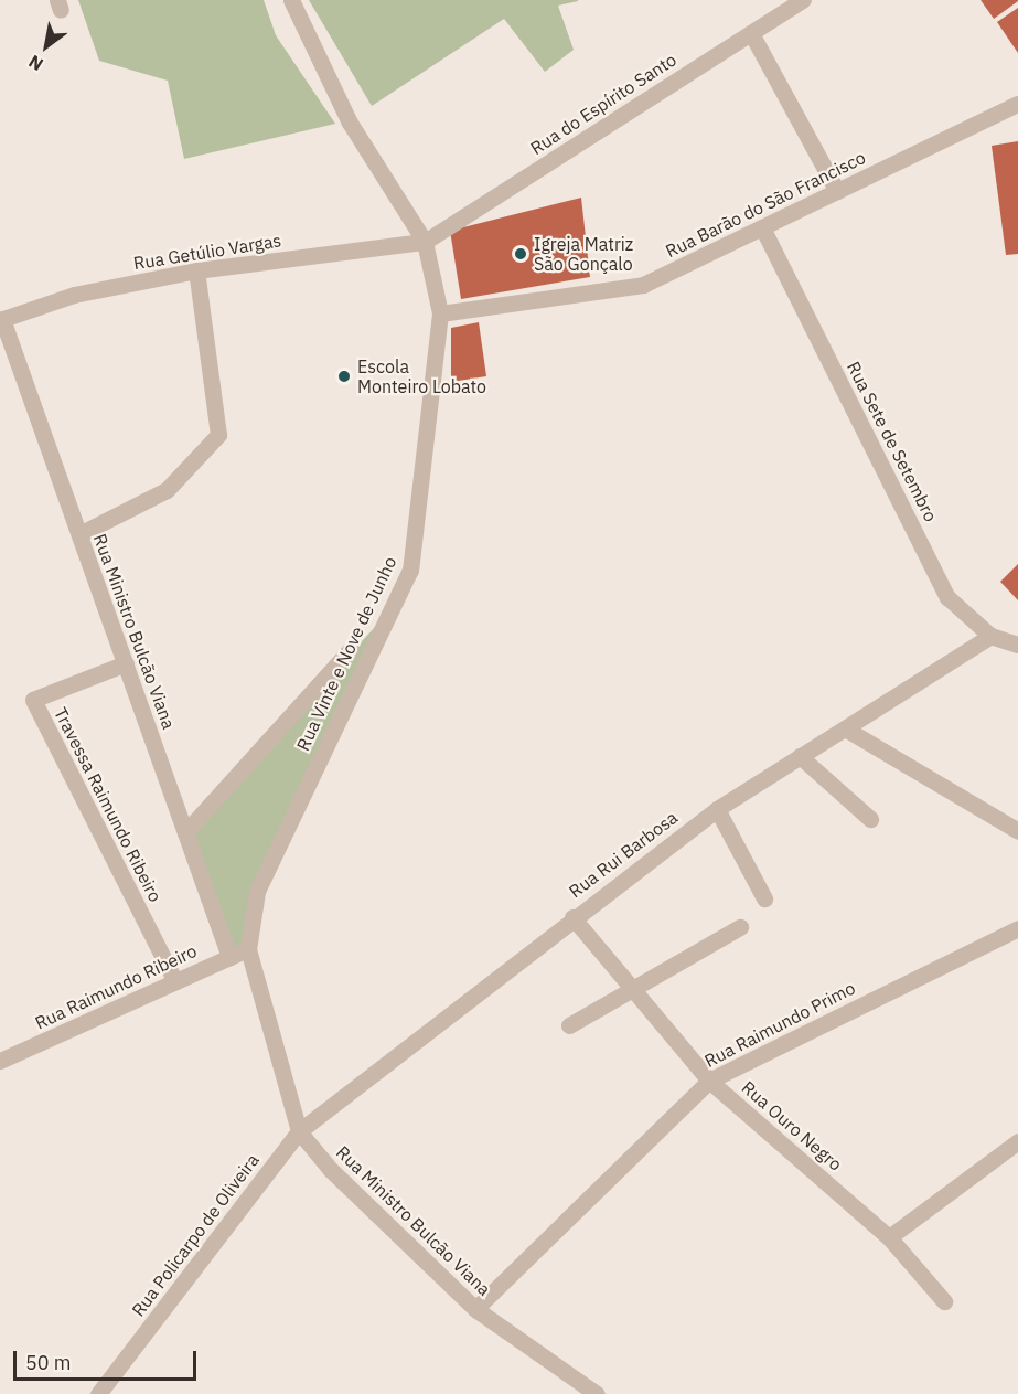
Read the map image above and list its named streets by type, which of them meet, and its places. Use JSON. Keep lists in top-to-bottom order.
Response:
{
  "streets": {
    "street": [
      "Rua do Espírito Santo",
      "Rua Barão do São Francisco",
      "Rua Getúlio Vargas",
      "Rua Sete de Setembro",
      "Rua Ministro Bulcão Viana",
      "Rua Vinte e Nove de Junho",
      "Travessa Raimundo Ribeiro",
      "Rua Rui Barbosa",
      "Rua Raimundo Ribeiro",
      "Rua Raimundo Primo",
      "Rua Ouro Negro",
      "Rua Policarpo de Oliveira"
    ]
  },
  "crossings": [
    ["Rua do Espírito Santo", "Rua Getúlio Vargas"],
    ["Rua do Espírito Santo", "Rua Vinte e Nove de Junho"],
    ["Rua Barão do São Francisco", "Rua Sete de Setembro"],
    ["Rua Barão do São Francisco", "Rua Vinte e Nove de Junho"],
    ["Rua Getúlio Vargas", "Rua Ministro Bulcão Viana"],
    ["Rua Getúlio Vargas", "Rua Vinte e Nove de Junho"],
    ["Rua Sete de Setembro", "Rua Rui Barbosa"],
    ["Rua Ministro Bulcão Viana", "Rua Vinte e Nove de Junho"],
    ["Rua Ministro Bulcão Viana", "Travessa Raimundo Ribeiro"],
    ["Rua Ministro Bulcão Viana", "Rua Rui Barbosa"],
    ["Rua Ministro Bulcão Viana", "Rua Raimundo Ribeiro"],
    ["Rua Ministro Bulcão Viana", "Rua Raimundo Primo"],
    ["Rua Ministro Bulcão Viana", "Rua Policarpo de Oliveira"],
    ["Rua Vinte e Nove de Junho", "Rua Raimundo Ribeiro"],
    ["Travessa Raimundo Ribeiro", "Rua Raimundo Ribeiro"],
    ["Rua Rui Barbosa", "Rua Ouro Negro"],
    ["Rua Rui Barbosa", "Rua Policarpo de Oliveira"],
    ["Rua Raimundo Primo", "Rua Ouro Negro"]
  ],
  "places": ["Igreja Matriz São Gonçalo", "Escola Monteiro Lobato"],
  "scale_bar": "50 m",
  "north": "bottom left"
}
